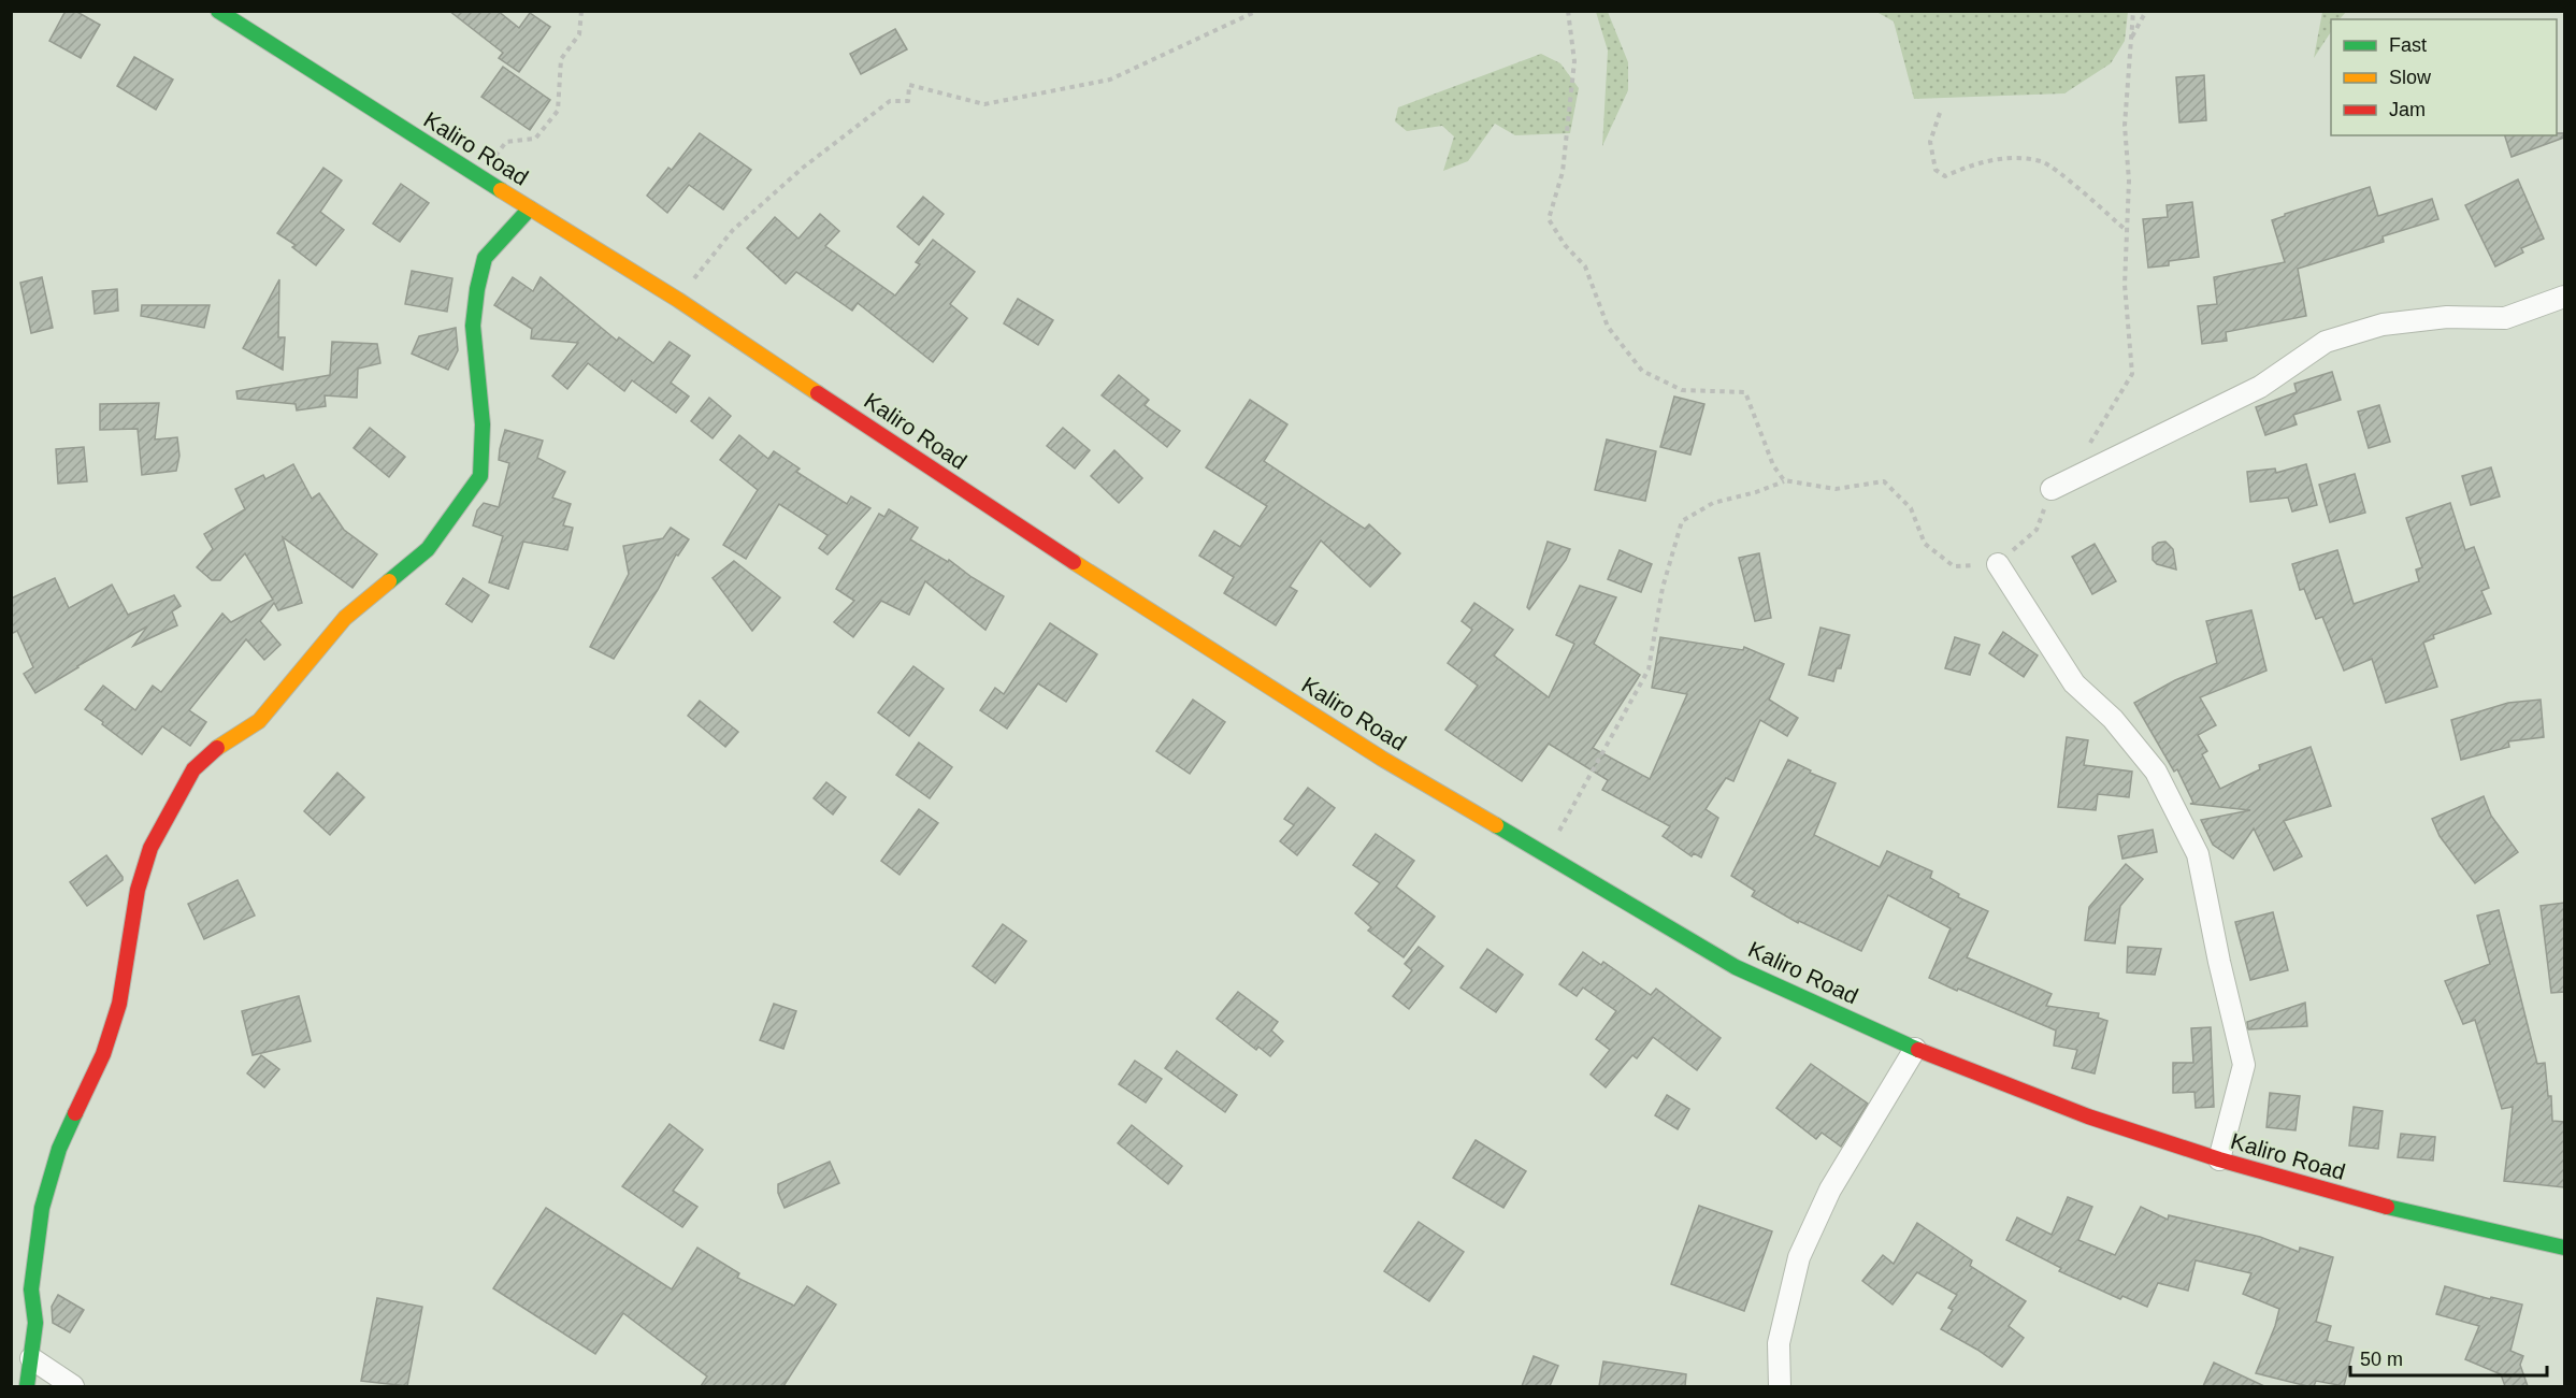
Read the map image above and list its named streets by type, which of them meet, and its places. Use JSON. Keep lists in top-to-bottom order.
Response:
{
  "streets": {
    "main road": ["Kaliro Road"]
  },
  "legend": ["Fast", "Slow", "Jam"],
  "scale_bar": "50 m"
}
